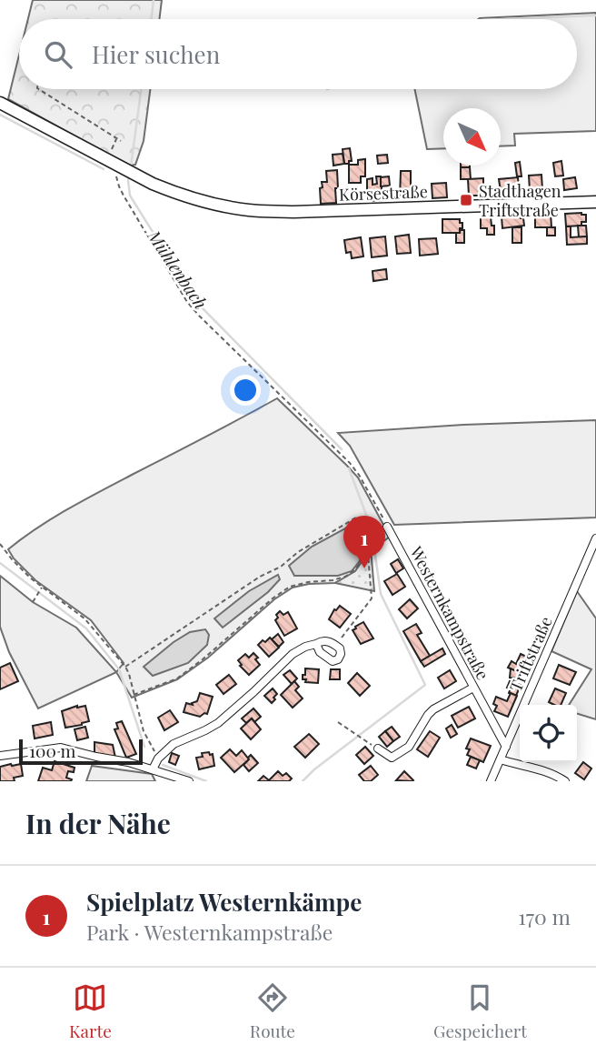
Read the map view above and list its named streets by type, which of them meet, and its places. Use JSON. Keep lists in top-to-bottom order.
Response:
{
  "streets": {
    "street": ["Körsestraße", "Westernkampstraße", "Triftstraße"]
  },
  "crossings": [
    ["Westernkampstraße", "Triftstraße"]
  ],
  "water": ["Mühlenbach"],
  "places": {
    "transit": ["Stadthagen Triftstraße"]
  },
  "scale_bar": "100 m",
  "north": "bottom right",
  "page": {
    "search": "Hier suchen",
    "pins": "1",
    "scale": "100 m",
    "heading": "In der Nähe",
    "list": [
      {
        "mark": "1",
        "name": "Spielplatz Westernkämpe",
        "note": "Park · Westernkampstraße",
        "value": "170 m"
      }
    ],
    "nav": ["Karte", "Route", "Gespeichert"]
  }
}
